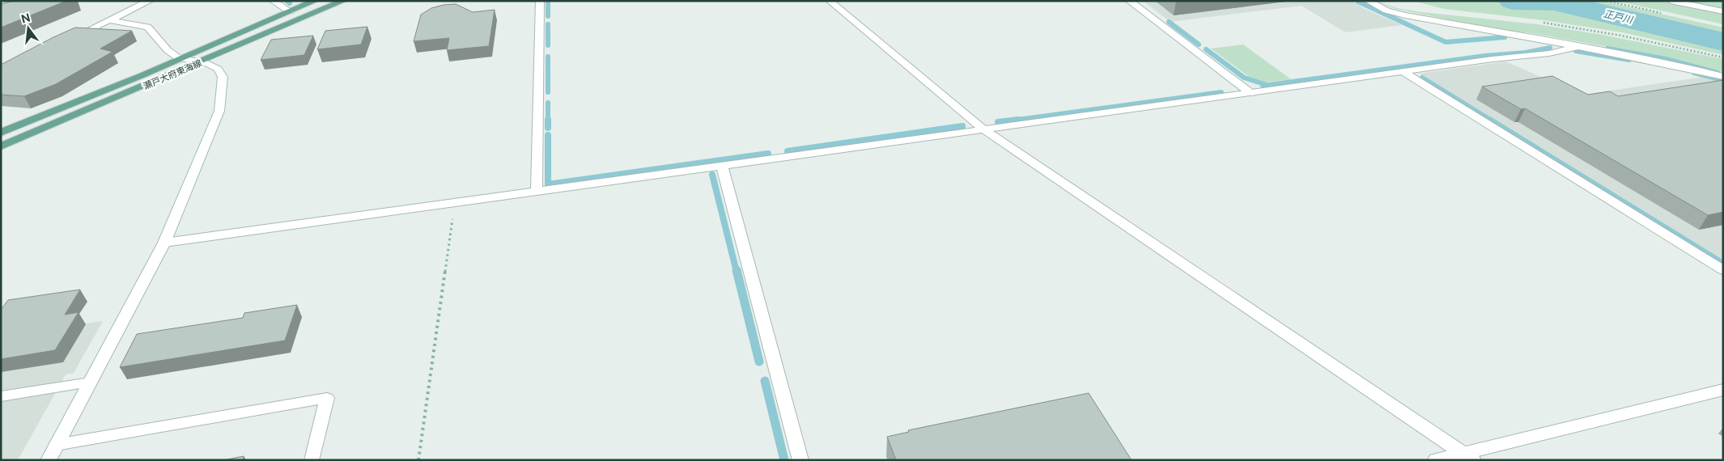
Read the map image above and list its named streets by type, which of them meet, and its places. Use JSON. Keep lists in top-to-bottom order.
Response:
{
  "streets": {
    "main road": ["瀬戸大府東海線"]
  },
  "water": ["正戸川"],
  "north": "top"
}
